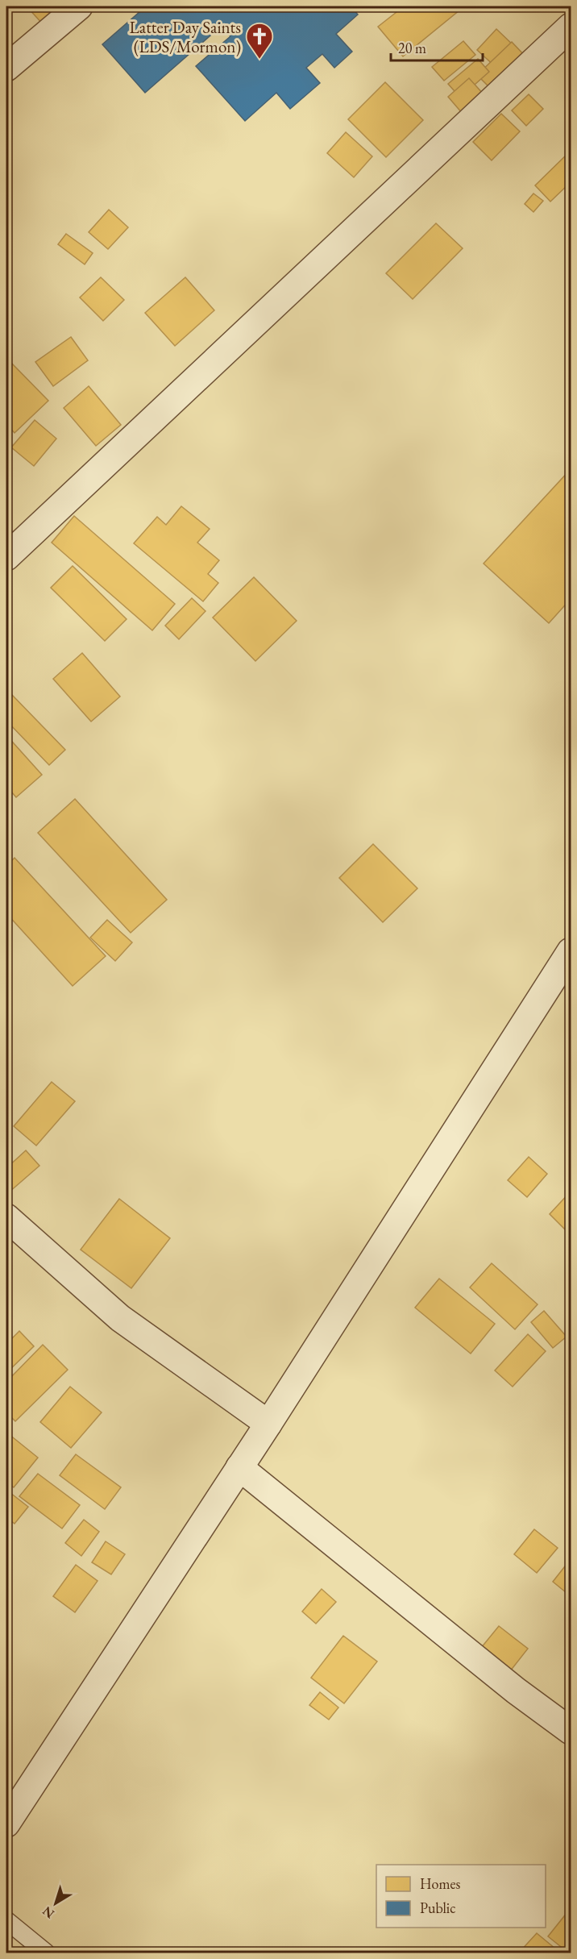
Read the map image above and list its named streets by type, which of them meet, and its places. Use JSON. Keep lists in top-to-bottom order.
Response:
{
  "places": {
    "church": ["Latter Day Saints (LDS/Mormon)"]
  },
  "legend": ["Homes", "Public"],
  "scale_bar": "20 m",
  "north": "bottom left"
}
